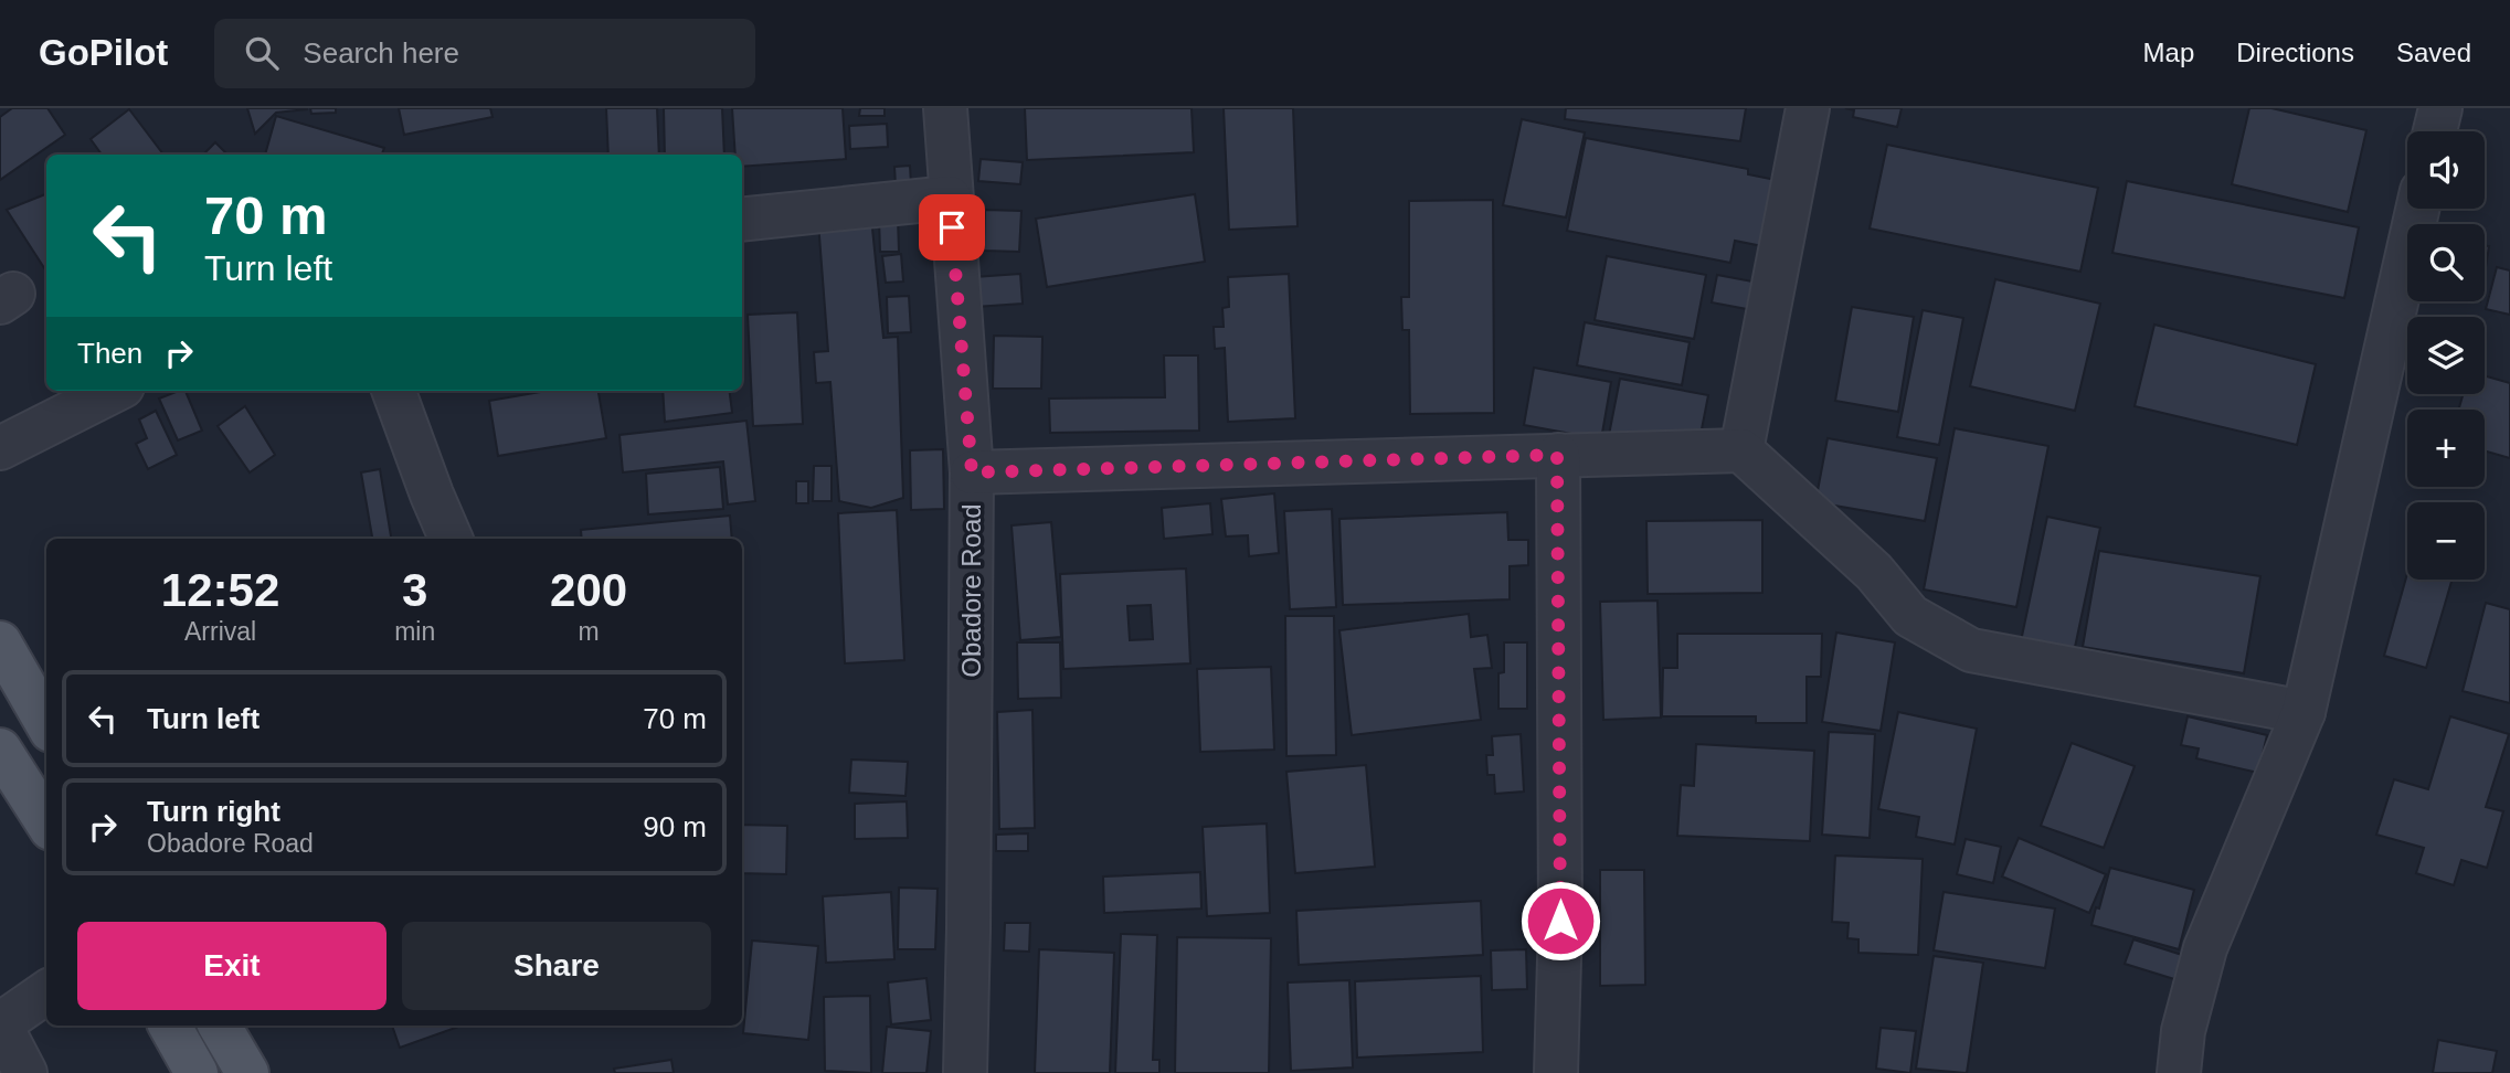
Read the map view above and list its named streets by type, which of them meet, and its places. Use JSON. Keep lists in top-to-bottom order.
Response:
{
  "streets": {
    "street": ["Obadore Road"]
  },
  "page": {
    "header": "GoPilot",
    "search": "Search here",
    "nav": ["Map", "Directions", "Saved"],
    "map_buttons": ["+", "−"],
    "turn": ["70 m", "Turn left"],
    "then": "Then",
    "eta": [
      "12:52",
      "Arrival",
      "3",
      "min",
      "200",
      "m"
    ],
    "list": [
      {
        "name": "Turn left",
        "value": "70 m"
      },
      {
        "name": "Turn right",
        "note": "Obadore Road",
        "value": "90 m"
      }
    ],
    "buttons": ["Exit", "Share"]
  }
}
